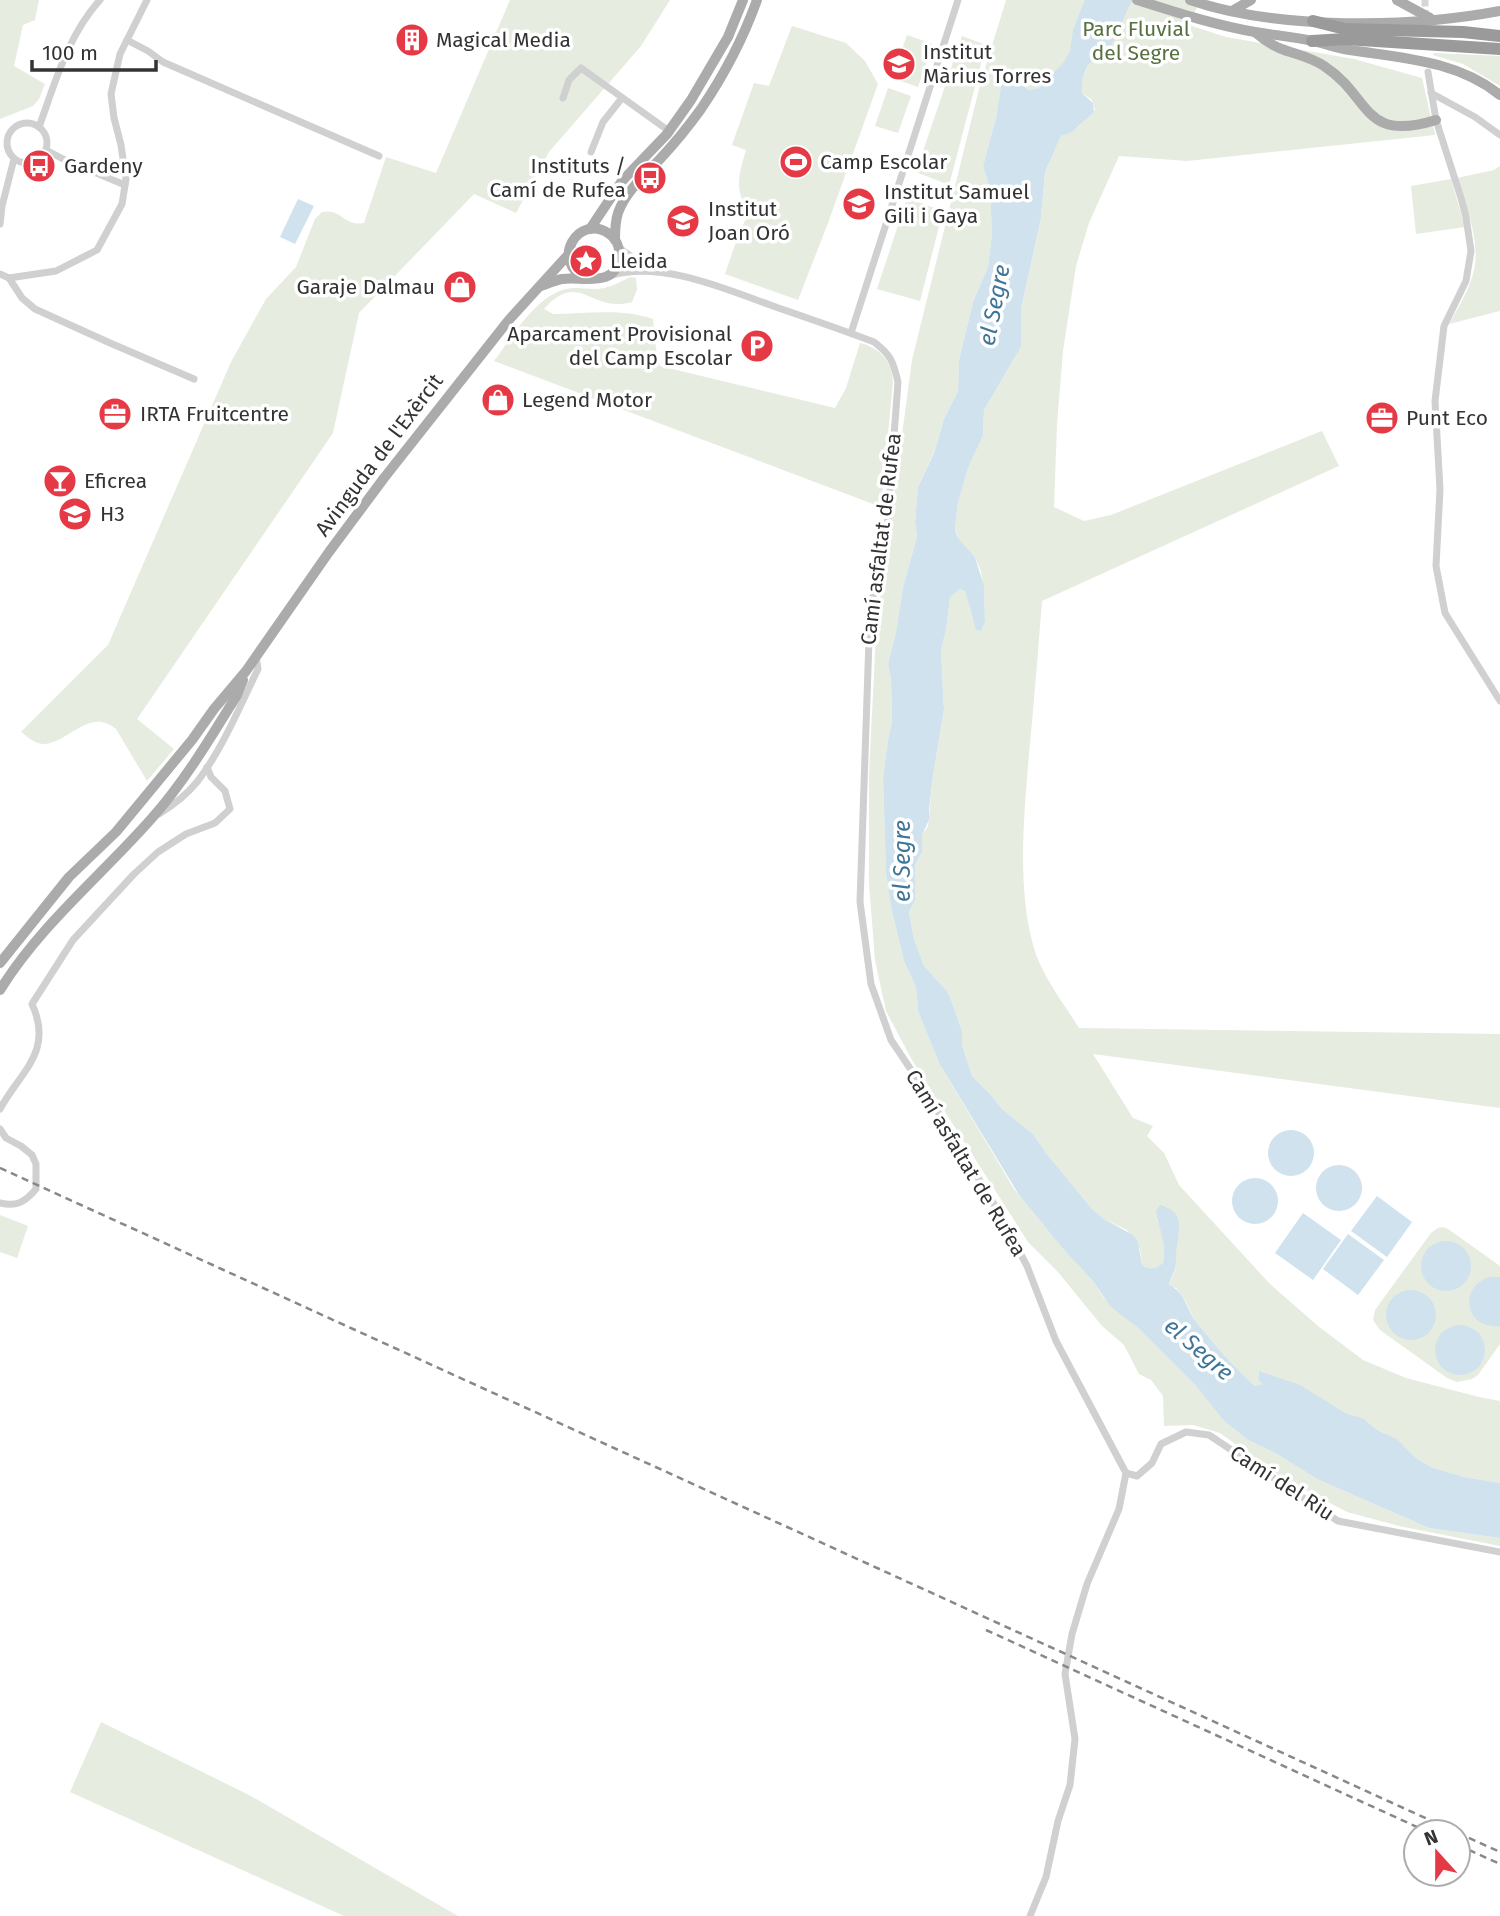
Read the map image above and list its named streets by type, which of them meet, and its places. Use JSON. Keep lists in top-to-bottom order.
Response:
{
  "streets": {
    "main road": ["Avinguda de l'Exèrcit"],
    "street": ["Camí asfaltat de Rufea", "Camí del Riu"]
  },
  "crossings": [
    ["Camí asfaltat de Rufea", "Camí del Riu"]
  ],
  "water": ["el Segre"],
  "parks": ["Parc Fluvial del Segre"],
  "places": {
    "building": ["Magical Media"],
    "school or university": [
      "Institut Màrius Torres",
      "Institut Samuel Gili i Gaya",
      "Institut Joan Oró",
      "H3"
    ],
    "sports": ["Camp Escolar"],
    "bus stop": ["Gardeny", "Instituts / Camí de Rufea"],
    "place": ["Lleida"],
    "shop": ["Garaje Dalmau", "Legend Motor"],
    "parking": ["Aparcament Provisional del Camp Escolar"],
    "office": ["IRTA Fruitcentre", "Punt Eco"],
    "bar": ["Eficrea"]
  },
  "scale_bar": "100 m",
  "north": "top"
}
